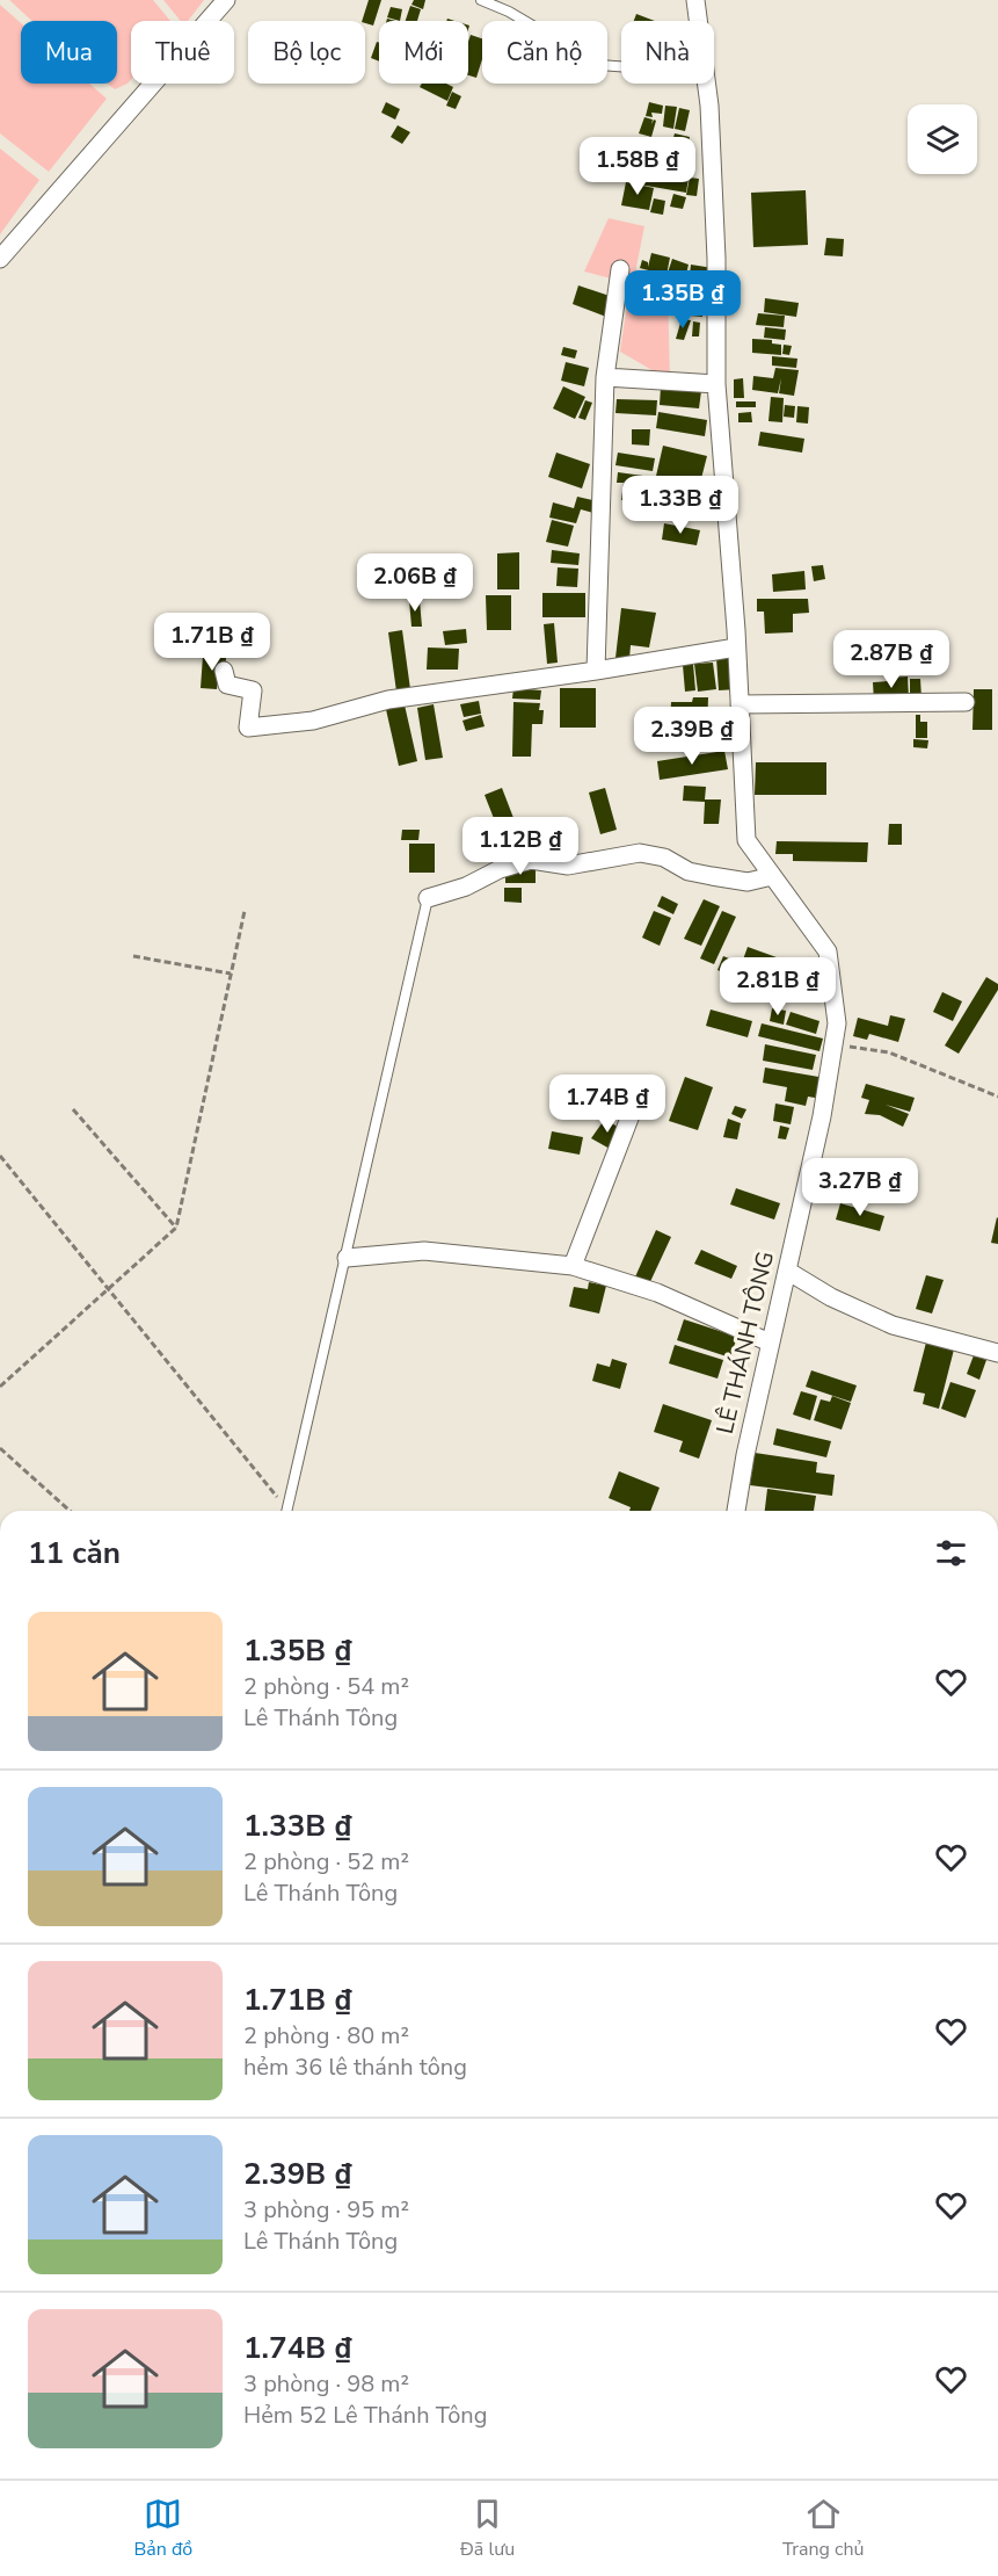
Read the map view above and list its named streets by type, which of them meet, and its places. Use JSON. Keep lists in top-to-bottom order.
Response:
{
  "streets": {
    "street": ["LÊ THÁNH TÔNG"]
  },
  "page": {
    "chip": [
      "Mua",
      "Thuê",
      "Bộ lọc",
      "Mới",
      "Căn hộ",
      "Nhà"
    ],
    "price": [
      "1.58B ₫",
      "1.35B ₫",
      "1.33B ₫",
      "2.06B ₫",
      "1.71B ₫",
      "2.87B ₫",
      "2.39B ₫",
      "1.12B ₫",
      "2.81B ₫",
      "1.74B ₫",
      "3.27B ₫"
    ],
    "heading": "11 căn",
    "list": [
      {
        "name": "1.35B ₫",
        "note": "2 phòng · 54 m² · Lê Thánh Tông"
      },
      {
        "name": "1.33B ₫",
        "note": "2 phòng · 52 m² · Lê Thánh Tông"
      },
      {
        "name": "1.71B ₫",
        "note": "2 phòng · 80 m² · hẻm 36 lê thánh tông"
      },
      {
        "name": "2.39B ₫",
        "note": "3 phòng · 95 m² · Lê Thánh Tông"
      },
      {
        "name": "1.74B ₫",
        "note": "3 phòng · 98 m² · Hẻm 52 Lê Thánh Tông"
      }
    ],
    "tabs": ["Bản đồ", "Đã lưu", "Trang chủ"]
  }
}
